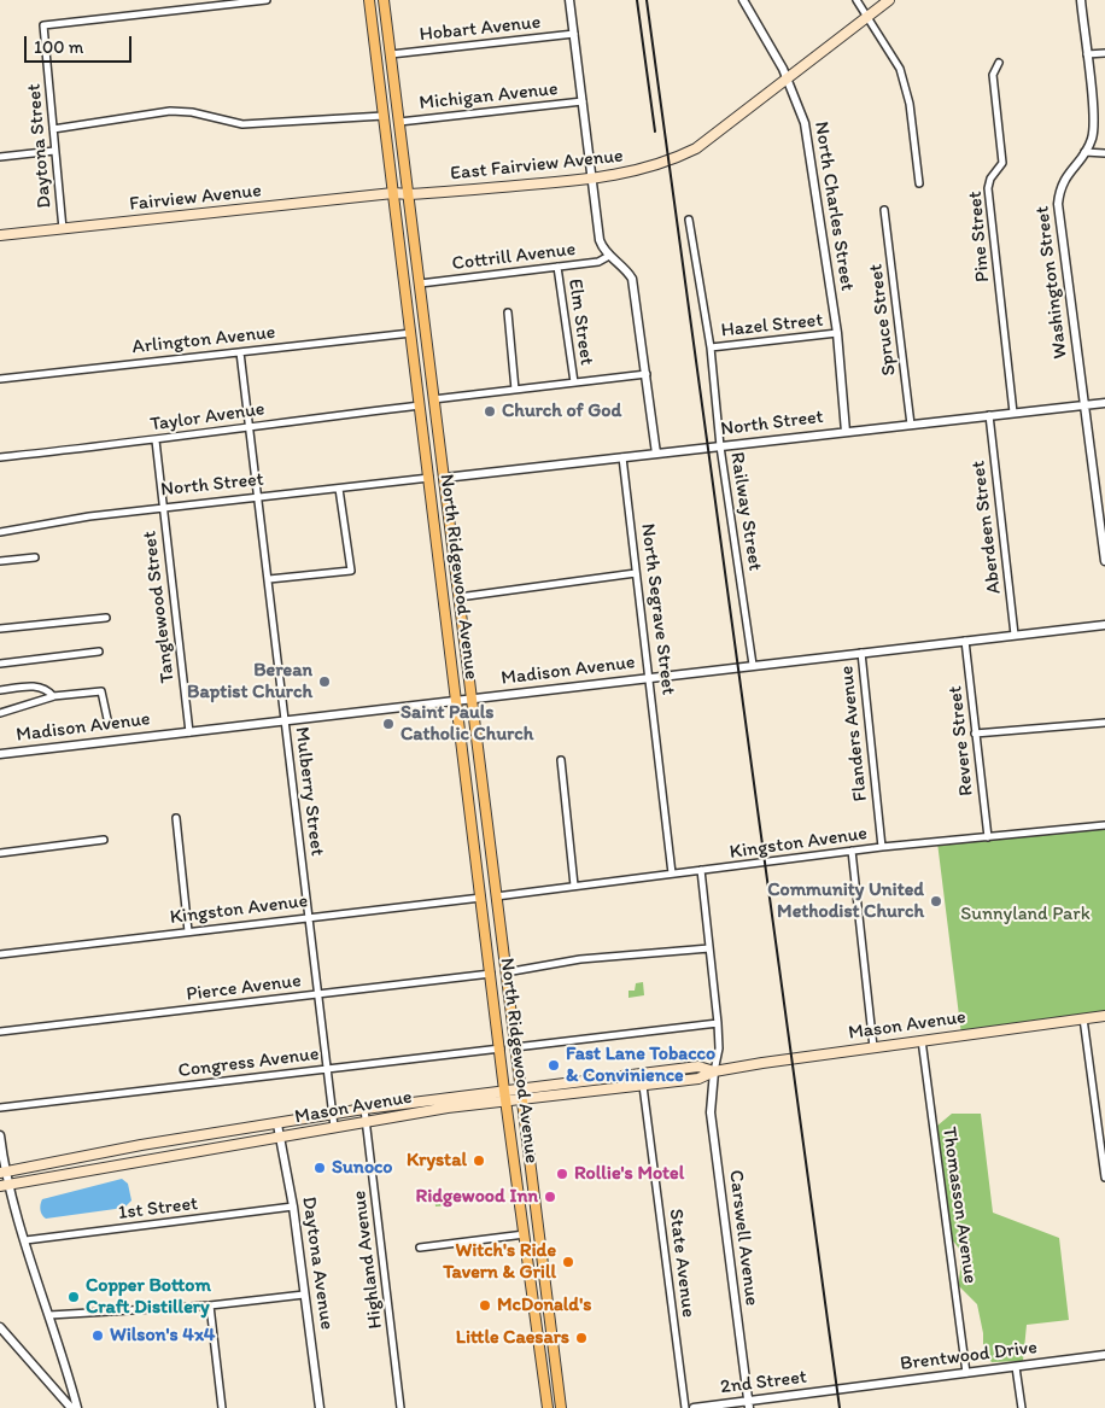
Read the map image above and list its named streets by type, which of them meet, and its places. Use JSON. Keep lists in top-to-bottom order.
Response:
{
  "streets": {
    "main road": [
      "East Fairview Avenue",
      "Fairview Avenue",
      "North Ridgewood Avenue",
      "Mason Avenue"
    ],
    "street": [
      "Hobart Avenue",
      "Michigan Avenue",
      "Daytona Street",
      "North Charles Street",
      "Pine Street",
      "Cottrill Avenue",
      "Washington Street",
      "Spruce Street",
      "Elm Street",
      "Hazel Street",
      "Arlington Avenue",
      "Taylor Avenue",
      "North Street",
      "Railway Street",
      "Aberdeen Street",
      "Tanglewood Street",
      "North Segrave Street",
      "Madison Avenue",
      "Flanders Avenue",
      "Revere Street",
      "Mulberry Street",
      "Kingston Avenue",
      "Pierce Avenue",
      "Congress Avenue",
      "Thomasson Avenue",
      "1st Street",
      "Carswell Avenue",
      "Highland Avenue",
      "Daytona Avenue",
      "State Avenue",
      "Brentwood Drive",
      "2nd Street"
    ]
  },
  "crossings": [
    ["Hobart Avenue", "North Ridgewood Avenue"],
    ["Michigan Avenue", "North Ridgewood Avenue"],
    ["Daytona Street", "Fairview Avenue"],
    ["East Fairview Avenue", "Fairview Avenue"],
    ["East Fairview Avenue", "North Charles Street"],
    ["East Fairview Avenue", "North Ridgewood Avenue"],
    ["Fairview Avenue", "North Ridgewood Avenue"],
    ["North Charles Street", "Hazel Street"],
    ["North Charles Street", "North Street"],
    ["Pine Street", "North Street"],
    ["Cottrill Avenue", "Elm Street"],
    ["Cottrill Avenue", "North Ridgewood Avenue"],
    ["Washington Street", "North Street"],
    ["Spruce Street", "North Street"],
    ["Hazel Street", "Railway Street"],
    ["Arlington Avenue", "North Ridgewood Avenue"],
    ["Arlington Avenue", "Mulberry Street"],
    ["Taylor Avenue", "North Ridgewood Avenue"],
    ["Taylor Avenue", "Tanglewood Street"],
    ["Taylor Avenue", "Mulberry Street"],
    ["North Street", "Railway Street"],
    ["North Street", "Aberdeen Street"],
    ["North Street", "North Ridgewood Avenue"],
    ["North Street", "Tanglewood Street"],
    ["North Street", "North Segrave Street"],
    ["North Street", "Mulberry Street"],
    ["Railway Street", "Madison Avenue"],
    ["Aberdeen Street", "Madison Avenue"],
    ["North Ridgewood Avenue", "Madison Avenue"],
    ["North Ridgewood Avenue", "Kingston Avenue"],
    ["North Ridgewood Avenue", "Pierce Avenue"],
    ["North Ridgewood Avenue", "Mason Avenue"],
    ["North Ridgewood Avenue", "Congress Avenue"],
    ["Tanglewood Street", "Madison Avenue"],
    ["North Segrave Street", "Madison Avenue"],
    ["North Segrave Street", "Kingston Avenue"],
    ["Madison Avenue", "Flanders Avenue"],
    ["Madison Avenue", "Revere Street"],
    ["Madison Avenue", "Mulberry Street"],
    ["Flanders Avenue", "Kingston Avenue"],
    ["Revere Street", "Kingston Avenue"],
    ["Mulberry Street", "Kingston Avenue"],
    ["Mulberry Street", "Pierce Avenue"],
    ["Mulberry Street", "Mason Avenue"],
    ["Mulberry Street", "Congress Avenue"],
    ["Mason Avenue", "Thomasson Avenue"],
    ["Mason Avenue", "Carswell Avenue"],
    ["Mason Avenue", "Highland Avenue"],
    ["Mason Avenue", "Daytona Avenue"],
    ["Mason Avenue", "State Avenue"],
    ["Thomasson Avenue", "Brentwood Drive"],
    ["1st Street", "Daytona Avenue"],
    ["Carswell Avenue", "2nd Street"],
    ["Brentwood Drive", "2nd Street"]
  ],
  "parks": ["Sunnyland Park"],
  "places": [
    "Church of God",
    "Berean Baptist Church",
    "Saint Pauls Catholic Church",
    "Community United Methodist Church",
    "Fast Lane Tobacco & Convinience",
    "Krystal",
    "Sunoco",
    "Rollie's Motel",
    "Ridgewood Inn",
    "Witch's Ride Tavern & Grill",
    "Copper Bottom Craft Distillery",
    "McDonald's",
    "Wilson's 4x4",
    "Little Caesars"
  ],
  "scale_bar": "100 m"
}
